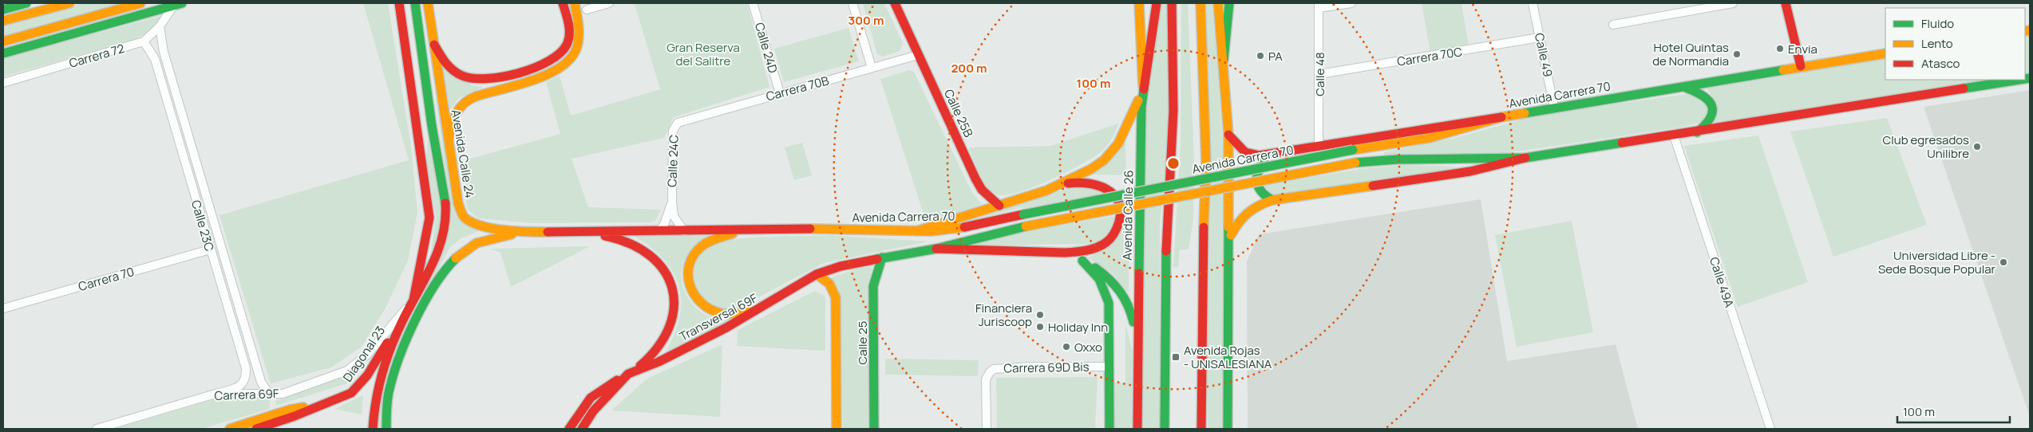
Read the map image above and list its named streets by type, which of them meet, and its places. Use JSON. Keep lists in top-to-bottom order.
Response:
{
  "streets": {
    "main road": [
      "Avenida Carrera 70",
      "Calle 25B",
      "Avenida Calle 24",
      "Avenida Calle 26",
      "Transversal 69F",
      "Calle 25",
      "Diagonal 23"
    ],
    "street": [
      "Calle 24D",
      "Calle 49",
      "Carrera 72",
      "Carrera 70C",
      "Calle 48",
      "Carrera 70B",
      "Calle 24C",
      "Calle 23C",
      "Carrera 70",
      "Calle 49A",
      "Carrera 69D Bis",
      "Carrera 69F"
    ]
  },
  "crossings": [
    ["Calle 24D", "Carrera 70B"],
    ["Calle 49", "Carrera 70C"],
    ["Calle 49", "Avenida Carrera 70"],
    ["Carrera 72", "Calle 23C"],
    ["Carrera 70C", "Calle 48"],
    ["Carrera 70B", "Calle 25B"],
    ["Carrera 70B", "Calle 24C"],
    ["Avenida Carrera 70", "Avenida Calle 24"],
    ["Avenida Carrera 70", "Calle 24C"],
    ["Avenida Carrera 70", "Calle 49A"],
    ["Avenida Carrera 70", "Transversal 69F"],
    ["Avenida Carrera 70", "Calle 25"],
    ["Avenida Calle 24", "Diagonal 23"],
    ["Avenida Calle 24", "Carrera 69F"],
    ["Calle 23C", "Carrera 70"],
    ["Calle 23C", "Carrera 69F"],
    ["Diagonal 23", "Carrera 69F"]
  ],
  "parks": ["Gran Reserva del Salitre"],
  "places": {
    "other": [
      "Envia",
      "Hotel Quintas de Normandia",
      "PA",
      "Club egresados Unilibre",
      "Universidad Libre - Sede Bosque Popular",
      "Financiera Juriscoop",
      "Holiday Inn",
      "Oxxo"
    ],
    "transit": ["Avenida Rojas - UNISALESIANA"]
  },
  "legend": ["Fluido", "Lento", "Atasco"],
  "scale_bar": "100 m",
  "rings": ["300 m", "200 m", "100 m"]
}
